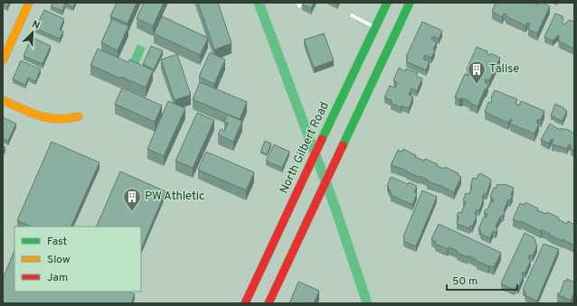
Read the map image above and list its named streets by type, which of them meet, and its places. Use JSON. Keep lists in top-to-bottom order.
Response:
{
  "streets": {
    "main road": ["North Gilbert Road"]
  },
  "places": {
    "building": ["Talise", "PW Athletic"]
  },
  "legend": ["Fast", "Slow", "Jam"],
  "scale_bar": "50 m",
  "north": "top right"
}
